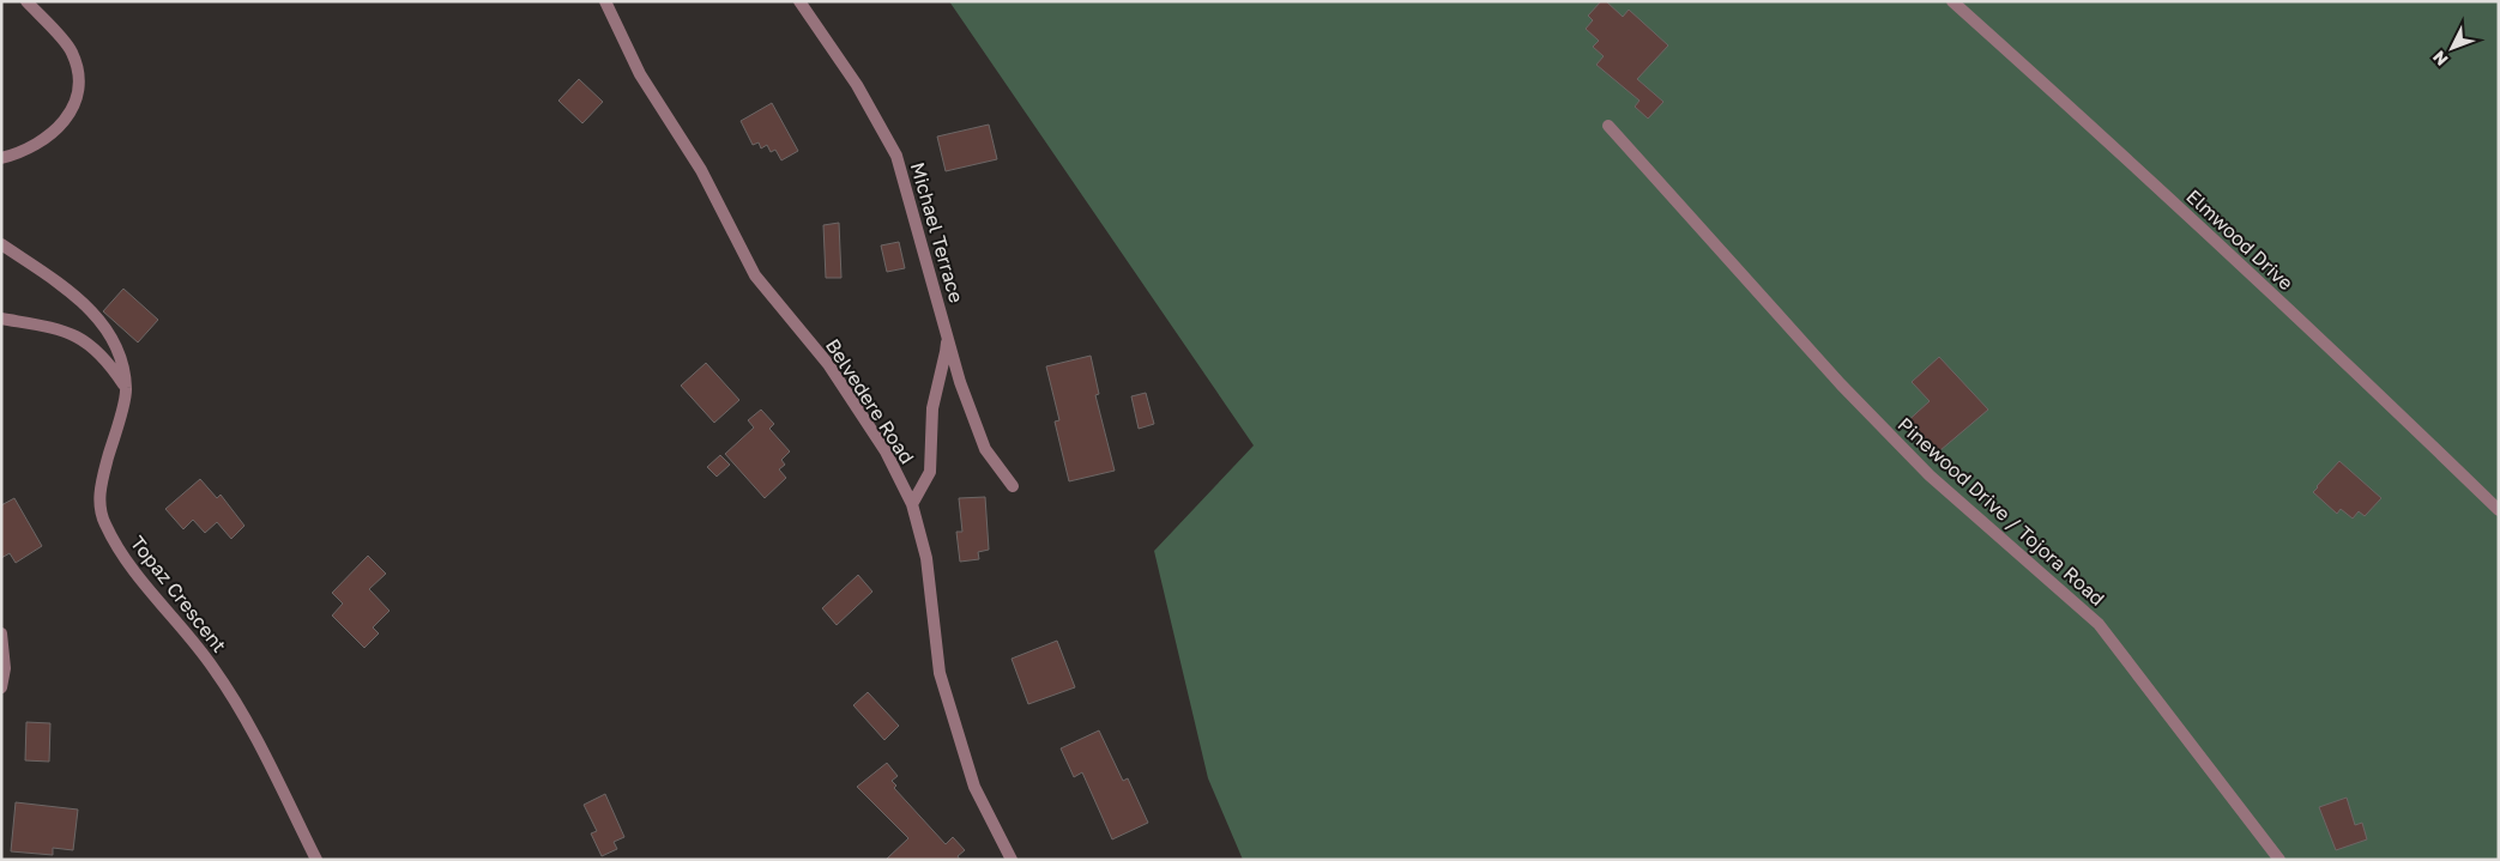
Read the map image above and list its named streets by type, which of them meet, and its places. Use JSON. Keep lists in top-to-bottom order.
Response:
{
  "streets": {
    "street": [
      "Michael Terrace",
      "Elmwood Drive",
      "Belvedere Road",
      "Pinewood Drive / Tojora Road",
      "Topaz Crescent"
    ]
  },
  "north": "bottom left"
}
